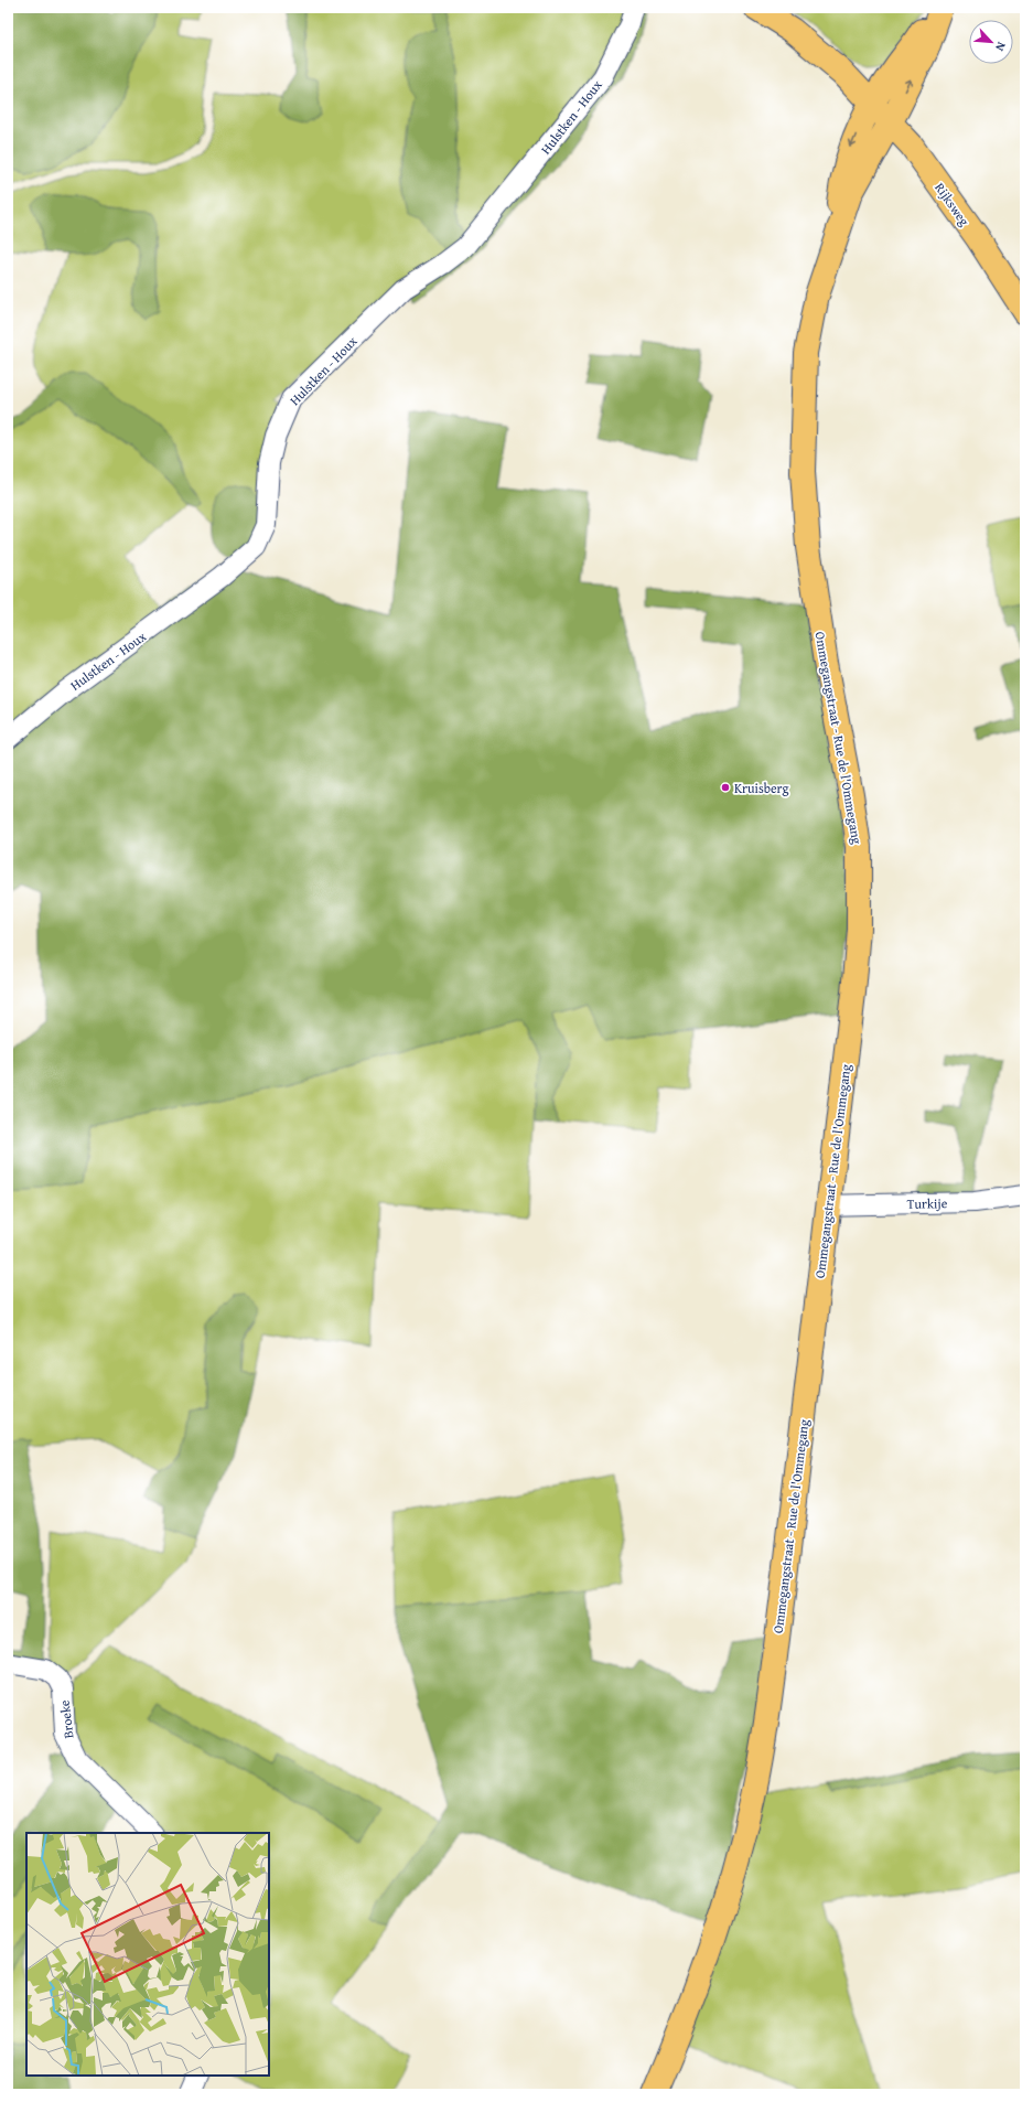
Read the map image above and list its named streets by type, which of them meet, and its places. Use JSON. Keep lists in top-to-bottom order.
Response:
{
  "streets": {
    "main road": ["Rijksweg", "Ommegangstraat - Rue de l'Ommegang"],
    "street": ["Hulstken - Houx", "Turkije", "Broeke"]
  },
  "crossings": [
    ["Rijksweg", "Ommegangstraat - Rue de l'Ommegang"],
    ["Ommegangstraat - Rue de l'Ommegang", "Turkije"]
  ],
  "places": ["Kruisberg"],
  "north": "bottom right"
}
